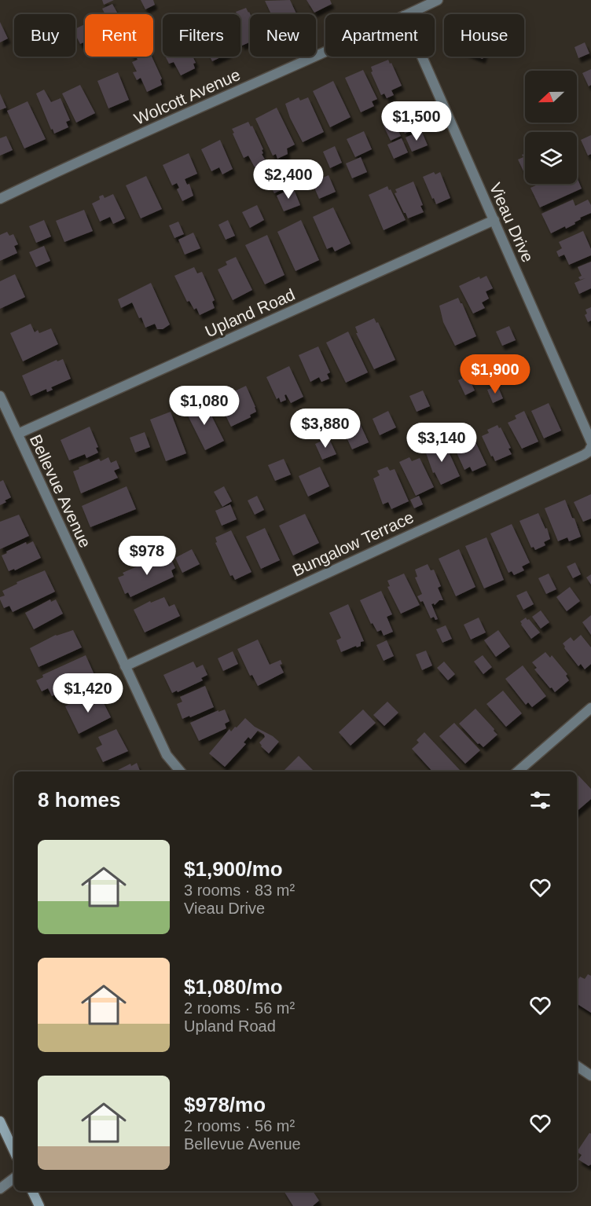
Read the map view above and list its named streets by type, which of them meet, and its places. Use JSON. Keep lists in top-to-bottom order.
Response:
{
  "streets": {
    "street": [
      "Wolcott Avenue",
      "Vieau Drive",
      "Upland Road",
      "Bellevue Avenue",
      "Bungalow Terrace"
    ]
  },
  "crossings": [
    ["Vieau Drive", "Upland Road"],
    ["Upland Road", "Bellevue Avenue"],
    ["Bellevue Avenue", "Bungalow Terrace"]
  ],
  "north": "left",
  "page": {
    "chip": [
      "Buy",
      "Rent",
      "Filters",
      "New",
      "Apartment",
      "House"
    ],
    "price": [
      "$1,500",
      "$2,400",
      "$1,900",
      "$1,080",
      "$3,880",
      "$3,140",
      "$978",
      "$1,420"
    ],
    "heading": "8 homes",
    "list": [
      {
        "name": "$1,900/mo",
        "note": "3 rooms · 83 m² · Vieau Drive"
      },
      {
        "name": "$1,080/mo",
        "note": "2 rooms · 56 m² · Upland Road"
      },
      {
        "name": "$978/mo",
        "note": "2 rooms · 56 m² · Bellevue Avenue"
      }
    ]
  }
}
